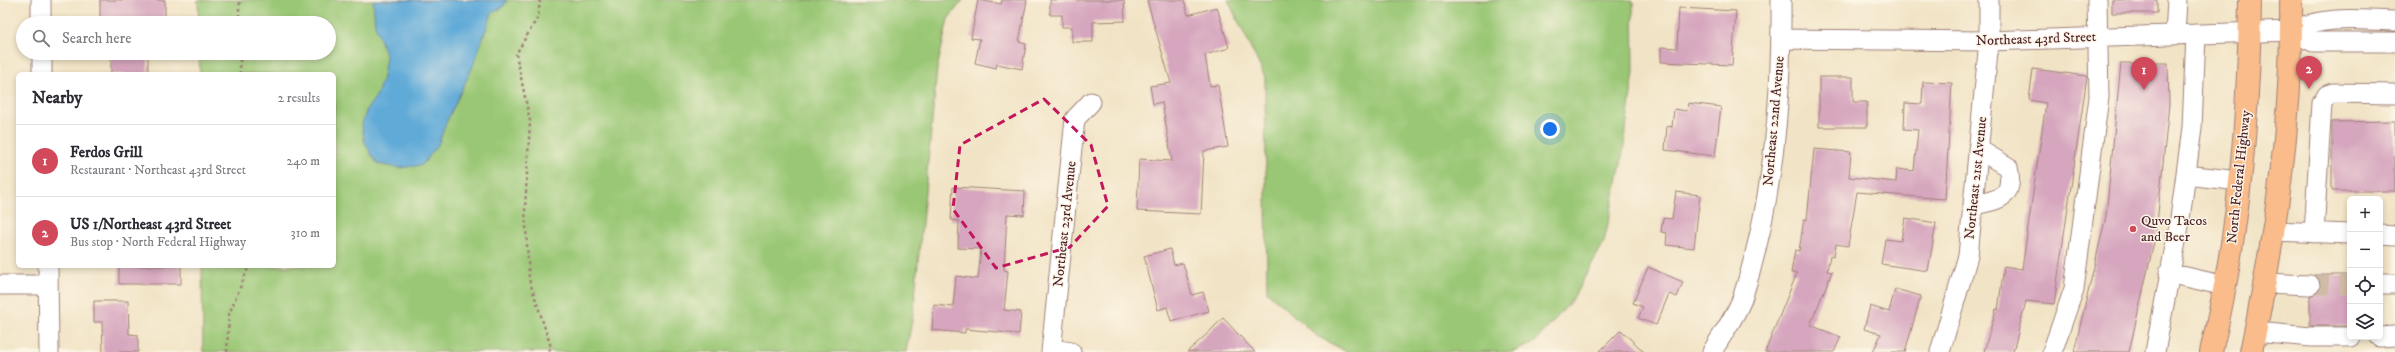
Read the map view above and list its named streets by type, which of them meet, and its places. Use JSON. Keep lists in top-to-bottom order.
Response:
{
  "streets": {
    "main road": ["North Federal Highway"],
    "street": [
      "Northeast 43rd Street",
      "Northeast 22nd Avenue",
      "Northeast 21st Avenue",
      "Northeast 23rd Avenue"
    ]
  },
  "crossings": [
    ["Northeast 43rd Street", "Northeast 22nd Avenue"],
    ["Northeast 43rd Street", "North Federal Highway"],
    ["Northeast 43rd Street", "Northeast 21st Avenue"]
  ],
  "places": ["Quvo Tacos and Beer"],
  "page": {
    "search": "Search here",
    "pins": ["2", "1"],
    "heading": ["Nearby", "2 results"],
    "list": [
      {
        "mark": "1",
        "name": "Ferdos Grill",
        "note": "Restaurant · Northeast 43rd Street",
        "value": "240 m"
      },
      {
        "mark": "2",
        "name": "US 1/Northeast 43rd Street",
        "note": "Bus stop · North Federal Highway",
        "value": "310 m"
      }
    ],
    "map_buttons": ["+", "−"]
  }
}
